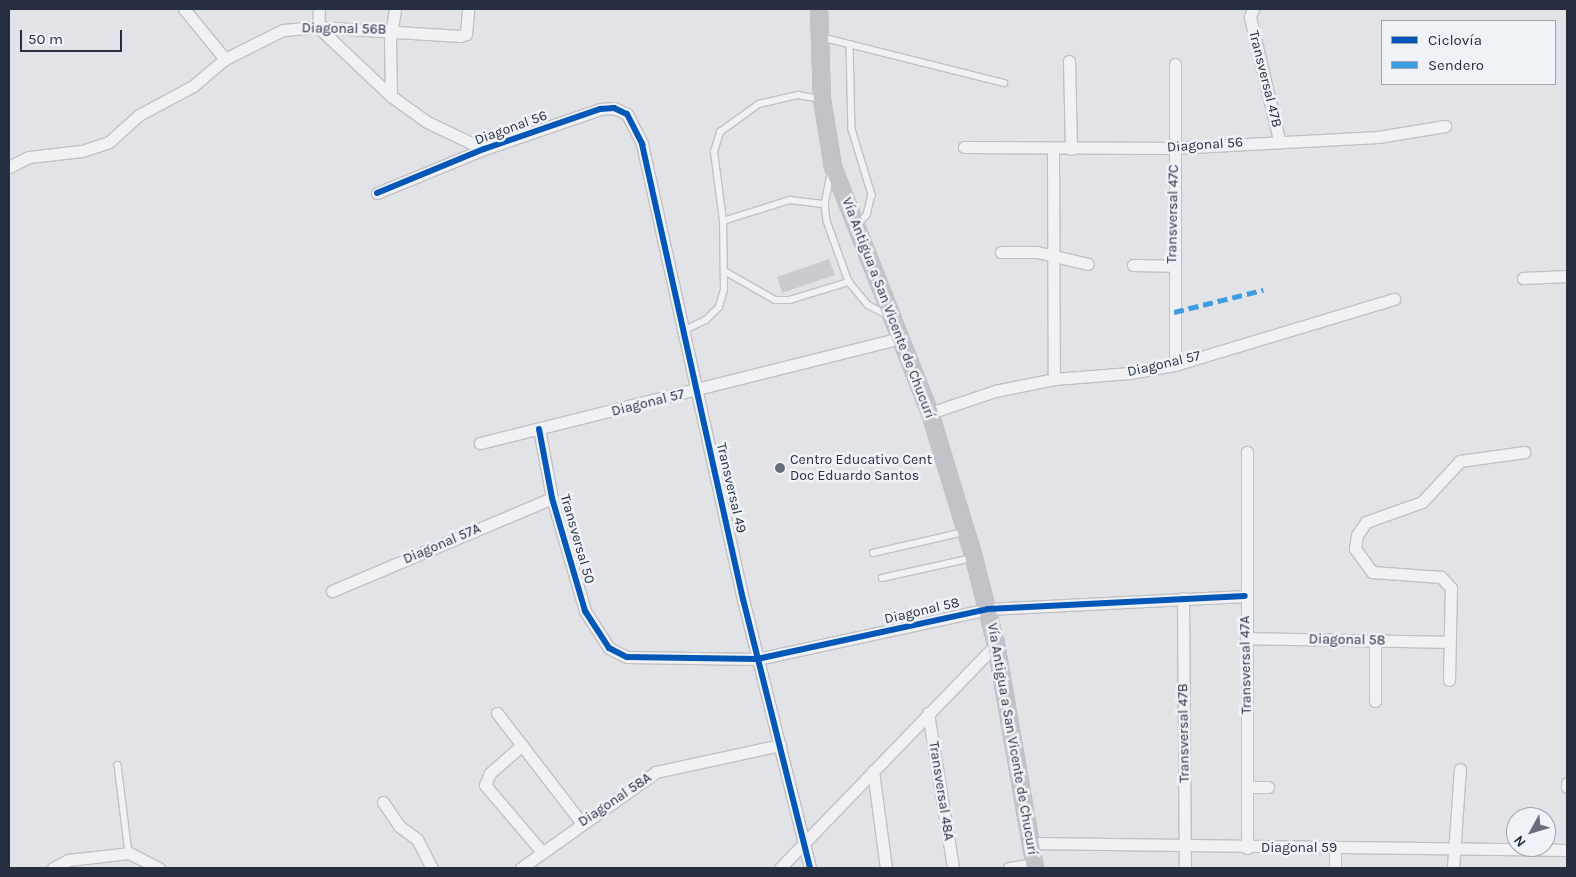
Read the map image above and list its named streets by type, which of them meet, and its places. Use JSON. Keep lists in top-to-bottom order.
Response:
{
  "streets": {
    "main road": ["Vía Antigua a San Vicente de Chucurí"],
    "street": [
      "Diagonal 56B",
      "Transversal 47B",
      "Diagonal 56",
      "Transversal 47C",
      "Diagonal 57",
      "Transversal 49",
      "Transversal 50",
      "Diagonal 57A",
      "Diagonal 58",
      "Transversal 47A",
      "Transversal 48A",
      "Diagonal 58A",
      "Diagonal 59"
    ]
  },
  "crossings": [
    ["Transversal 47B", "Diagonal 56"],
    ["Transversal 47B", "Diagonal 58"],
    ["Transversal 47B", "Diagonal 59"],
    ["Diagonal 56", "Transversal 47C"],
    ["Diagonal 56", "Transversal 49"],
    ["Transversal 47C", "Diagonal 57"],
    ["Vía Antigua a San Vicente de Chucurí", "Diagonal 57"],
    ["Vía Antigua a San Vicente de Chucurí", "Diagonal 58"],
    ["Vía Antigua a San Vicente de Chucurí", "Diagonal 59"],
    ["Diagonal 57", "Transversal 49"],
    ["Diagonal 57", "Transversal 50"],
    ["Transversal 49", "Diagonal 58"],
    ["Transversal 49", "Diagonal 58A"],
    ["Transversal 50", "Diagonal 57A"],
    ["Transversal 50", "Diagonal 58"],
    ["Diagonal 58", "Transversal 47A"],
    ["Transversal 47A", "Diagonal 59"]
  ],
  "places": ["Centro Educativo Cent Doc Eduardo Santos"],
  "legend": ["Ciclovía", "Sendero"],
  "scale_bar": "50 m",
  "north": "bottom left"
}
